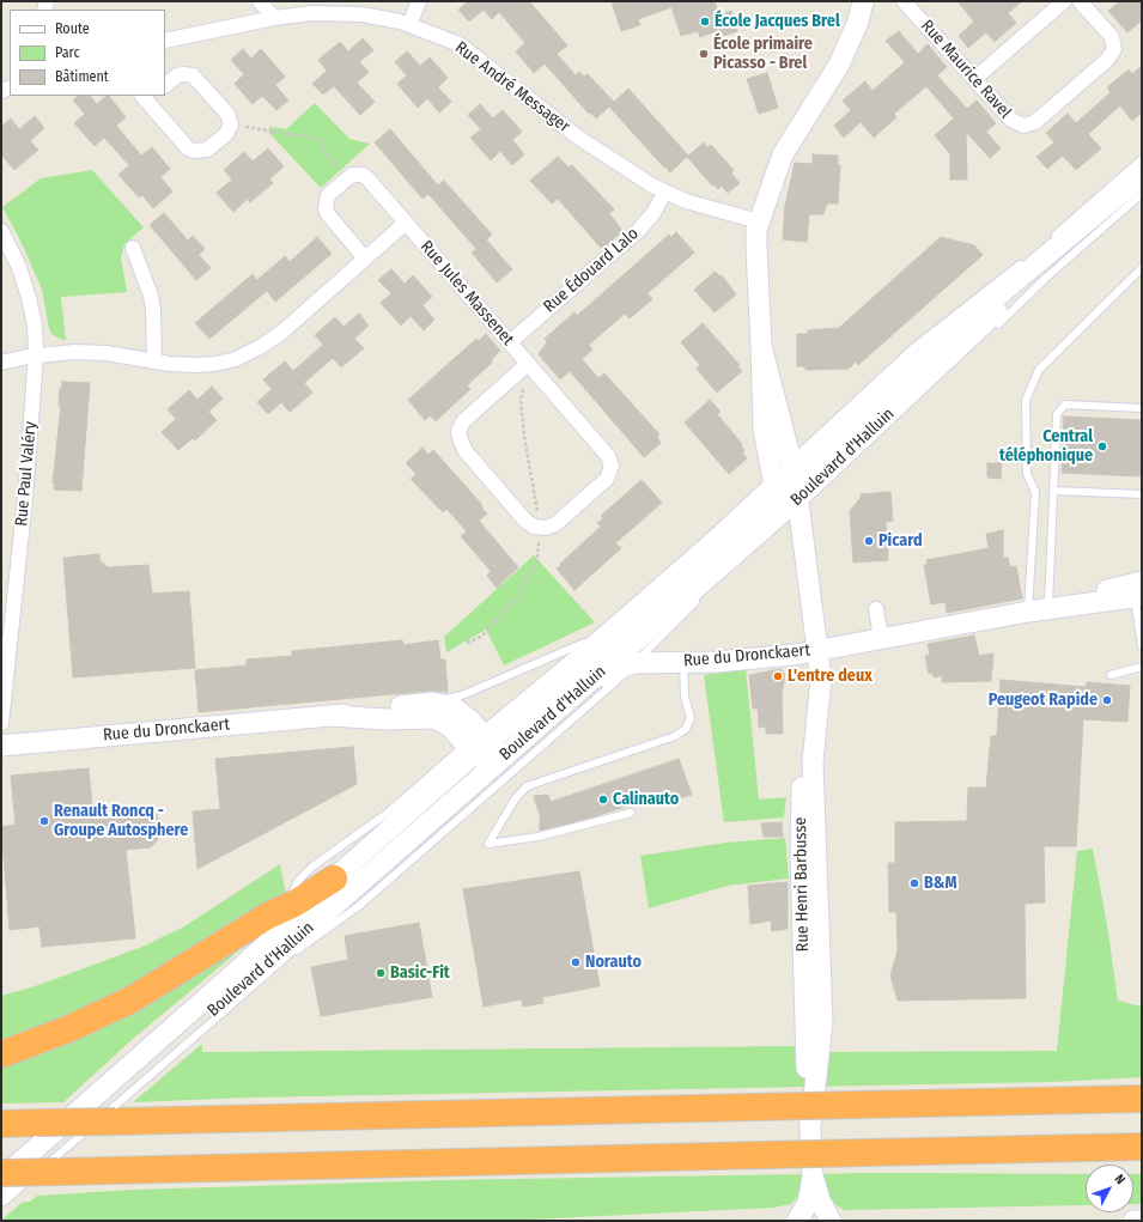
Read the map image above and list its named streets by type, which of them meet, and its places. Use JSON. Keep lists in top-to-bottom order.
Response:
{
  "streets": {
    "main road": ["Boulevard d'Halluin", "Rue du Dronckaert", "Rue Henri Barbusse"],
    "street": [
      "Rue Maurice Ravel",
      "Rue André Messager",
      "Rue Édouard Lalo",
      "Rue Jules Massenet",
      "Rue Paul Valéry"
    ]
  },
  "crossings": [
    ["Rue André Messager", "Rue Édouard Lalo"],
    ["Rue André Messager", "Rue Henri Barbusse"],
    ["Rue Édouard Lalo", "Rue Jules Massenet"],
    ["Boulevard d'Halluin", "Rue du Dronckaert"],
    ["Boulevard d'Halluin", "Rue Henri Barbusse"],
    ["Rue du Dronckaert", "Rue Henri Barbusse"]
  ],
  "places": [
    "École Jacques Brel",
    "École primaire Picasso - Brel",
    "Central téléphonique",
    "Picard",
    "L'entre deux",
    "Peugeot Rapide",
    "Calinauto",
    "Renault Roncq - Groupe Autosphere",
    "B&M",
    "Norauto",
    "Basic-Fit"
  ],
  "legend": ["Route", "Parc", "Bâtiment"],
  "north": "top right"
}
